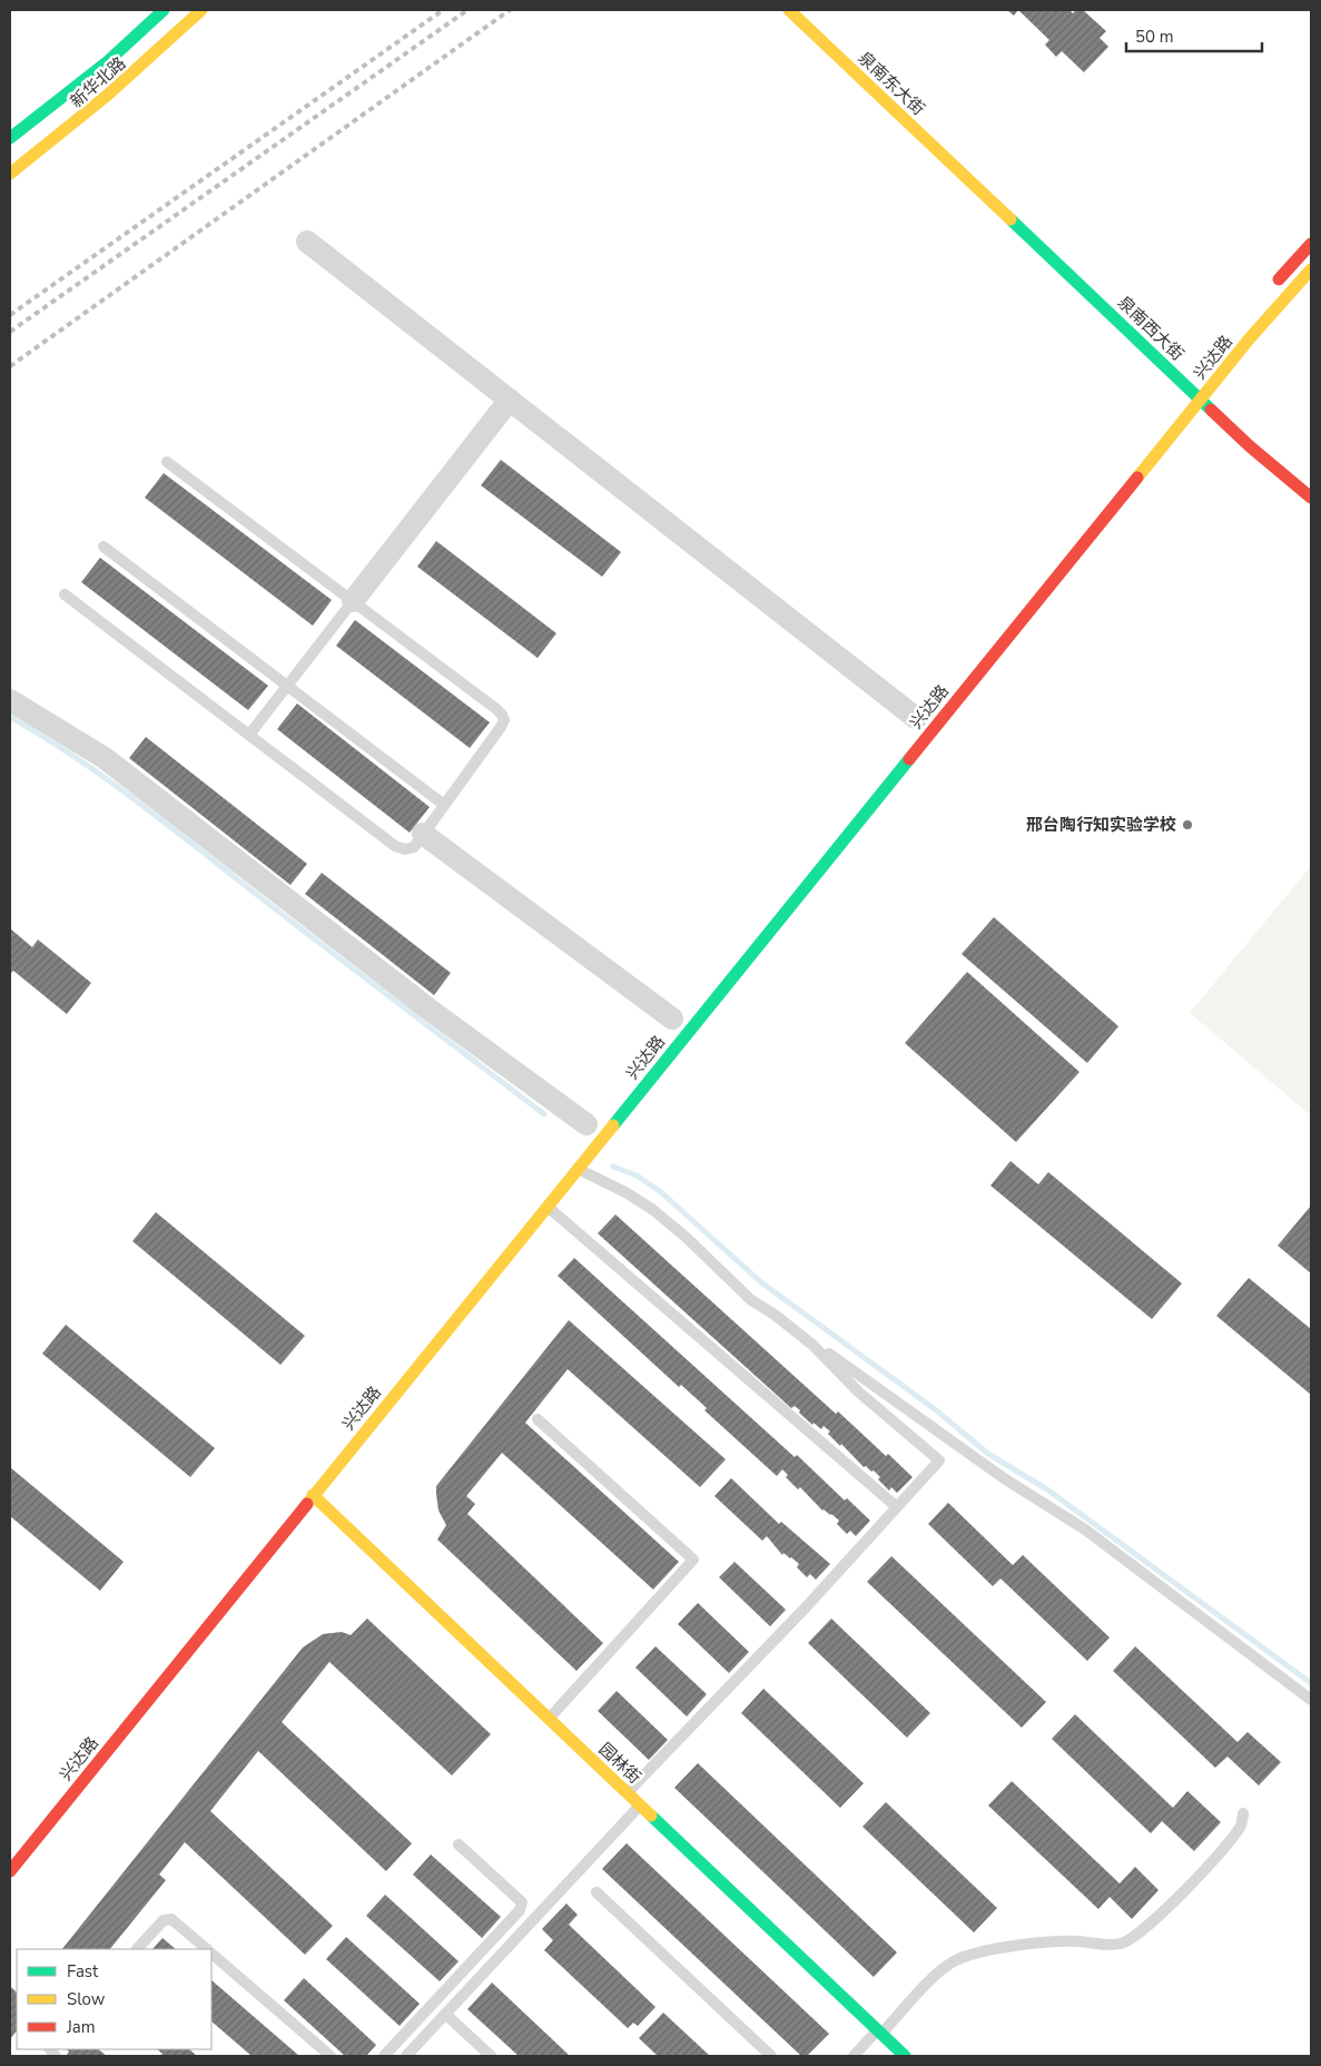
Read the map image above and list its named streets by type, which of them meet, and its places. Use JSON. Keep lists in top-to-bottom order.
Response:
{
  "streets": {
    "main road": [
      "新华北路",
      "泉南东大街",
      "泉南西大街",
      "兴达路",
      "园林街"
    ]
  },
  "crossings": [
    ["泉南东大街", "泉南西大街"],
    ["泉南西大街", "兴达路"],
    ["兴达路", "园林街"]
  ],
  "places": ["邢台陶行知实验学校"],
  "legend": ["Fast", "Slow", "Jam"],
  "scale_bar": "50 m"
}
